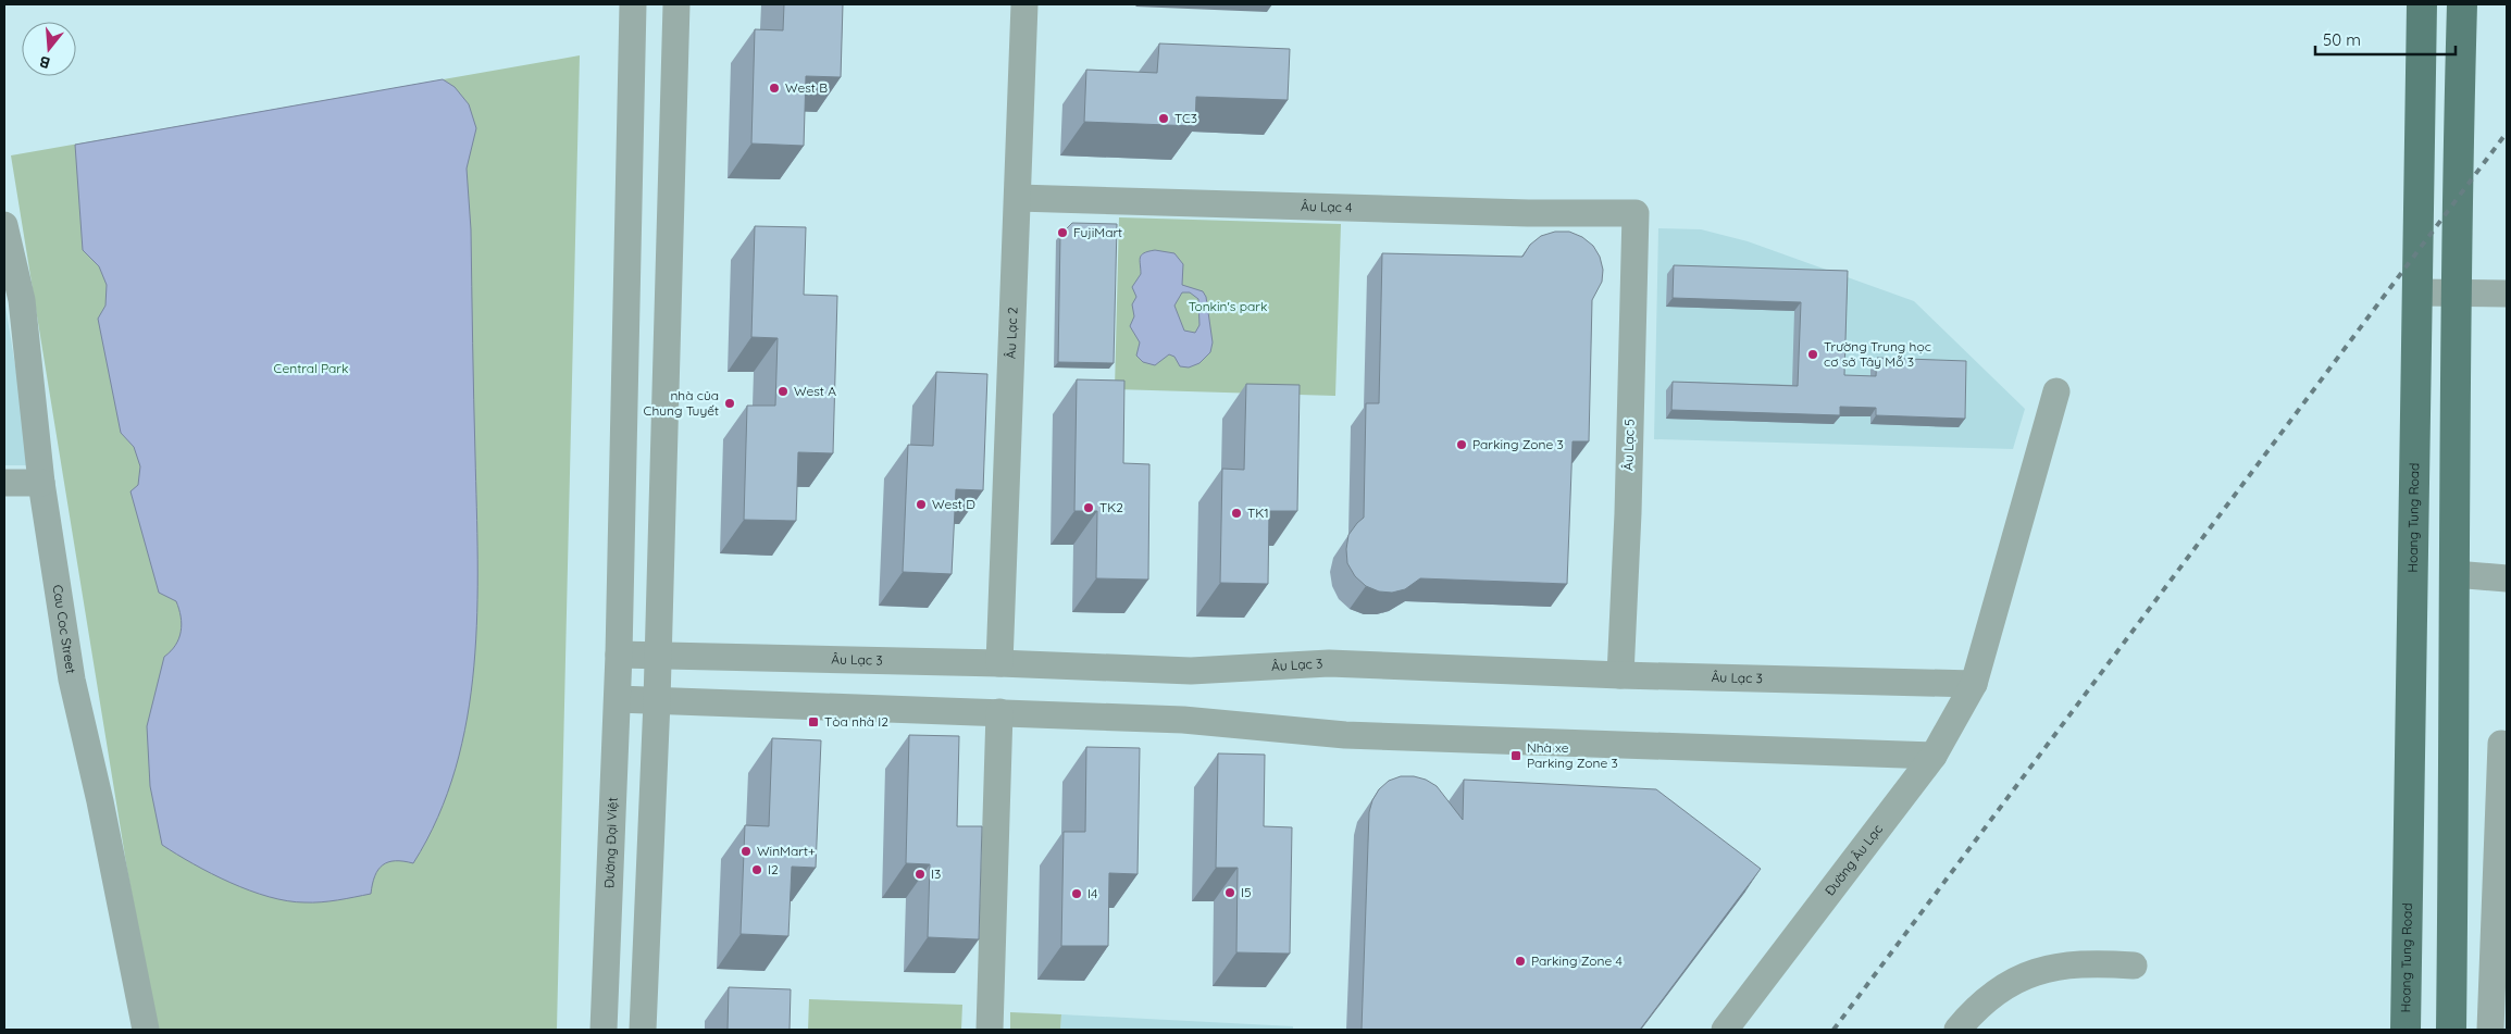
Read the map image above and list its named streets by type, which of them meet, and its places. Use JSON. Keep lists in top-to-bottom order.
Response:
{
  "streets": {
    "main road": ["Hoang Tung Road"],
    "street": [
      "Âu Lạc 4",
      "Âu Lạc 2",
      "Âu Lạc 5",
      "Cau Coc Street",
      "Âu Lạc 3",
      "Đường Đại Việt",
      "Đường Âu Lạc"
    ]
  },
  "crossings": [
    ["Âu Lạc 4", "Âu Lạc 2"],
    ["Âu Lạc 4", "Âu Lạc 5"],
    ["Âu Lạc 2", "Âu Lạc 3"],
    ["Âu Lạc 5", "Âu Lạc 3"],
    ["Âu Lạc 3", "Đường Đại Việt"],
    ["Âu Lạc 3", "Đường Âu Lạc"]
  ],
  "parks": ["Tonkin's park", "Central Park"],
  "places": {
    "other": [
      "West B",
      "TC3",
      "FujiMart",
      "Trường Trung học cơ sở Tây Mỗ 3",
      "West A",
      "nhà của Chung Tuyết",
      "Parking Zone 3",
      "West D",
      "TK2",
      "TK1",
      "WinMart+",
      "I2",
      "I3",
      "I5",
      "I4",
      "Parking Zone 4"
    ],
    "transit": ["Tòa nhà I2", "Nhà xe Parking Zone 3"]
  },
  "scale_bar": "50 m",
  "north": "bottom"
}
